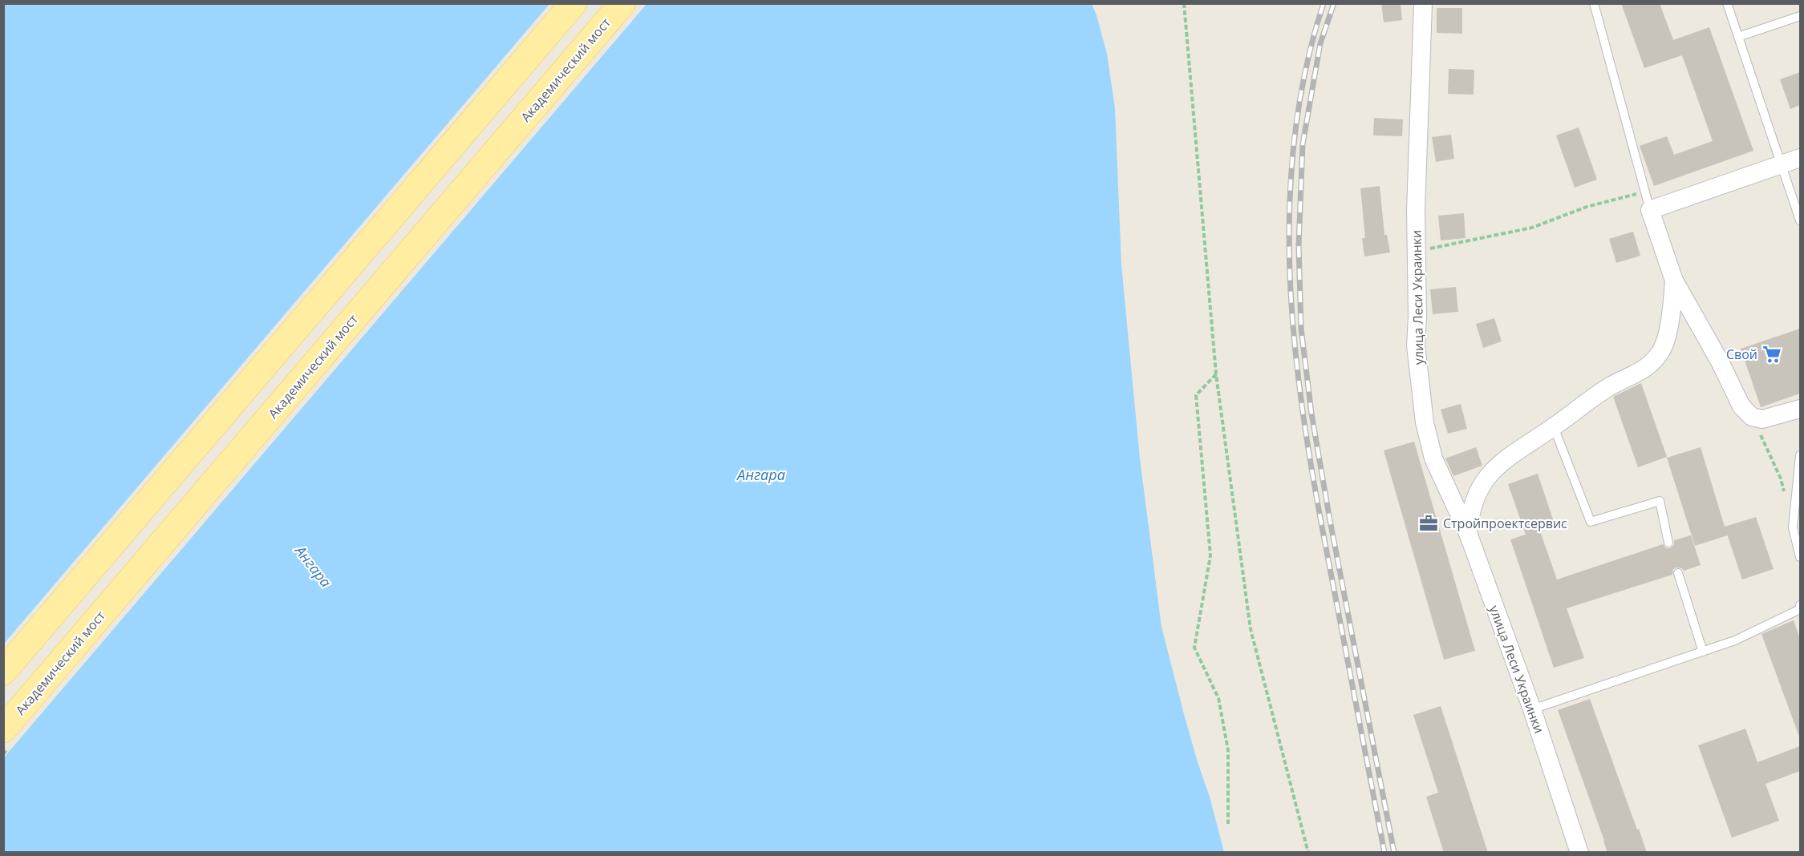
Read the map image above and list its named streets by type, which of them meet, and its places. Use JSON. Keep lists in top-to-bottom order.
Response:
{
  "streets": {
    "main road": ["Академический мост"],
    "street": ["улица Леси Украинки"]
  },
  "water": ["Ангара"],
  "places": {
    "supermarket": ["Свой"],
    "office": ["Стройпроектсервис"]
  }
}
